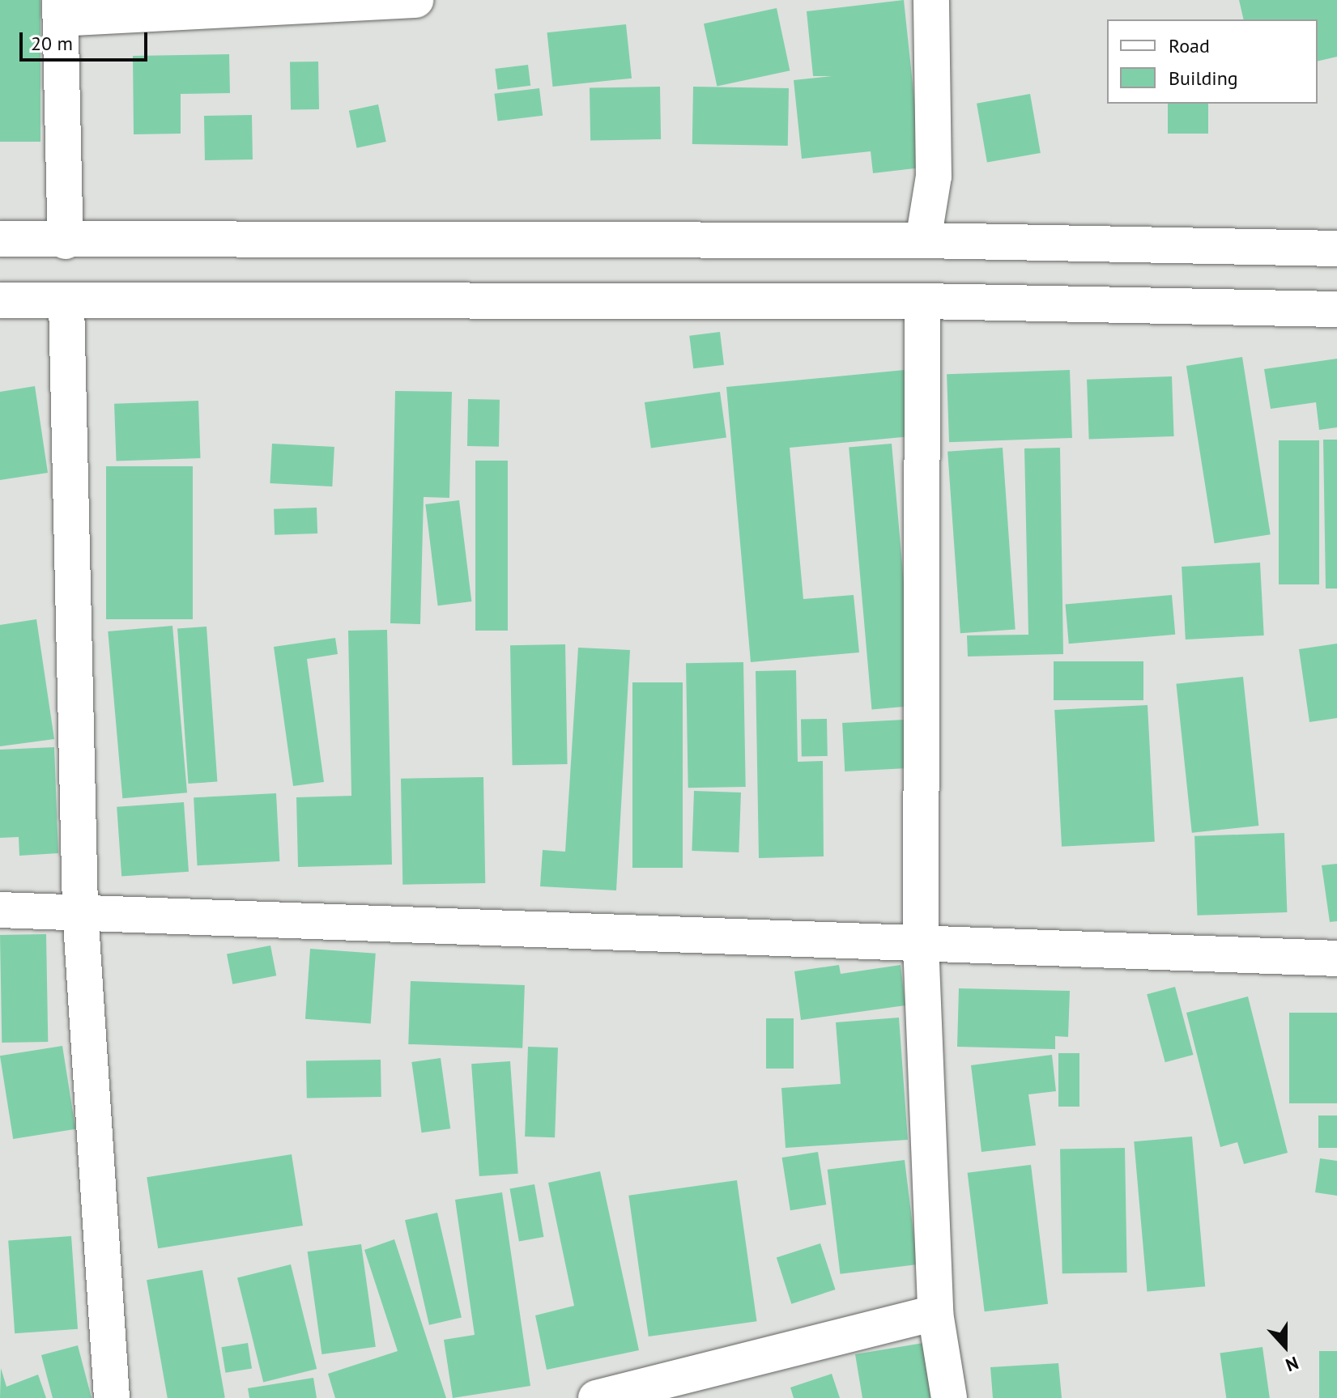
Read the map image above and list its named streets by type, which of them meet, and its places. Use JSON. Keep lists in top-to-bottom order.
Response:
{
  "legend": ["Road", "Building"],
  "scale_bar": "20 m",
  "north": "bottom"
}
